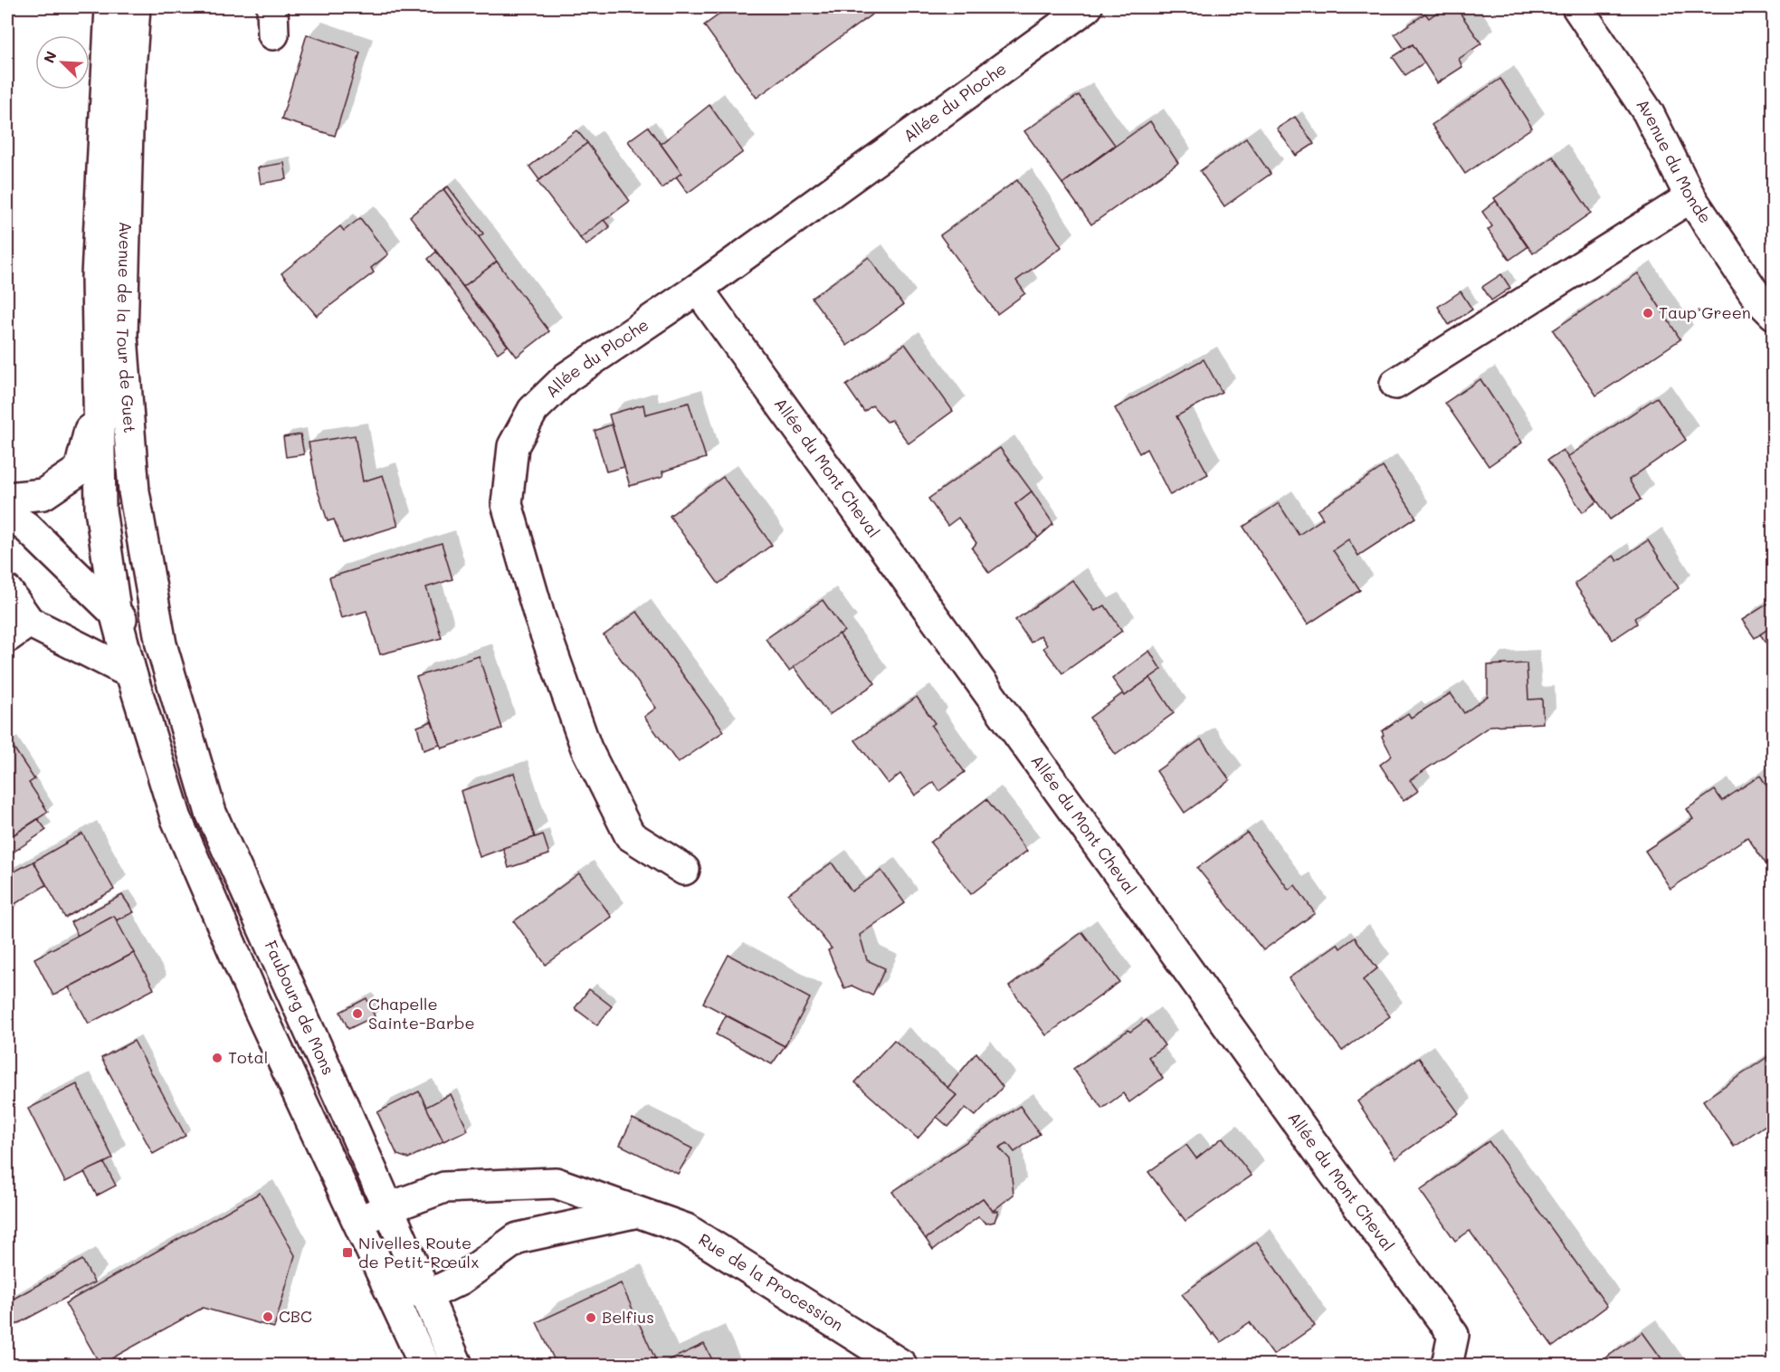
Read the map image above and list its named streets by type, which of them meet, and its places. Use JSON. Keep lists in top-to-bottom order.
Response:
{
  "streets": {
    "street": [
      "Allée du Ploche",
      "Avenue du Monde",
      "Avenue de la Tour de Guet",
      "Allée du Mont Cheval",
      "Faubourg de Mons",
      "Rue de la Procession"
    ]
  },
  "crossings": [
    ["Allée du Ploche", "Allée du Mont Cheval"],
    ["Avenue de la Tour de Guet", "Faubourg de Mons"],
    ["Faubourg de Mons", "Rue de la Procession"]
  ],
  "places": {
    "other": [
      "Taup’Green",
      "Chapelle Sainte-Barbe",
      "Total",
      "CBC",
      "Belfius"
    ],
    "transit": ["Nivelles Route de Petit-Rœulx"]
  },
  "north": "top left"
}
